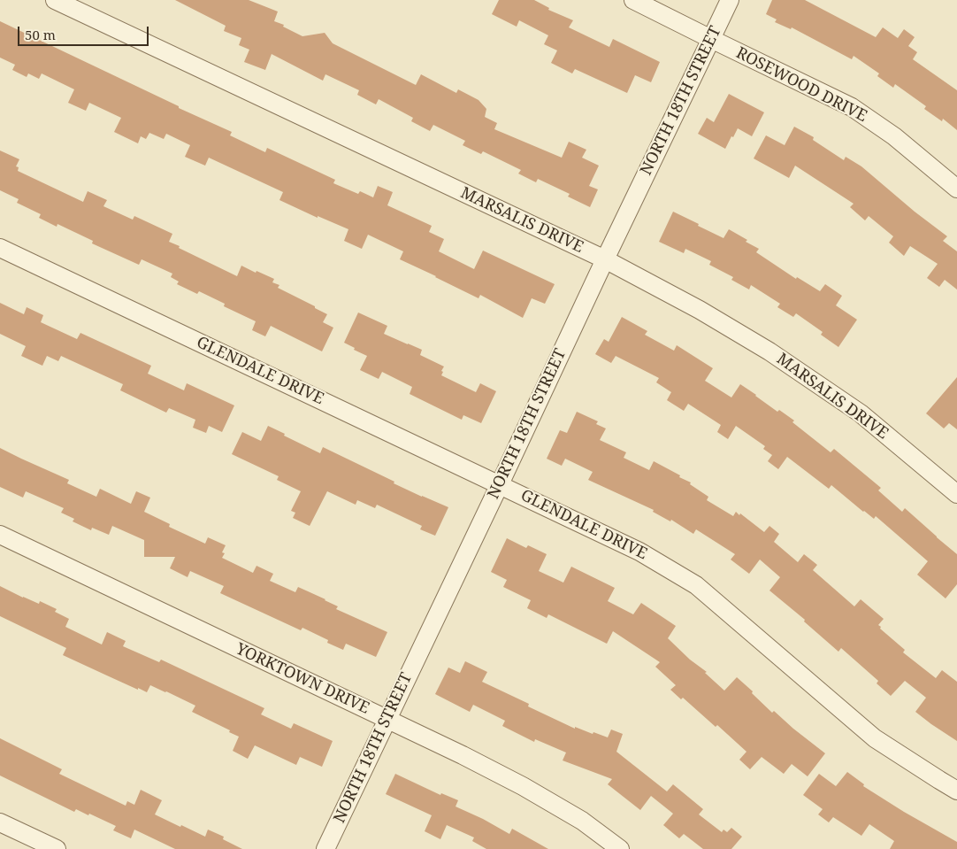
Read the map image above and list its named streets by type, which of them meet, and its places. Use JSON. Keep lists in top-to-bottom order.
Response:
{
  "streets": {
    "street": [
      "ROSEWOOD DRIVE",
      "NORTH 18TH STREET",
      "MARSALIS DRIVE",
      "GLENDALE DRIVE",
      "YORKTOWN DRIVE"
    ]
  },
  "crossings": [
    ["ROSEWOOD DRIVE", "NORTH 18TH STREET"],
    ["NORTH 18TH STREET", "MARSALIS DRIVE"],
    ["NORTH 18TH STREET", "GLENDALE DRIVE"],
    ["NORTH 18TH STREET", "YORKTOWN DRIVE"]
  ],
  "scale_bar": "50 m"
}
